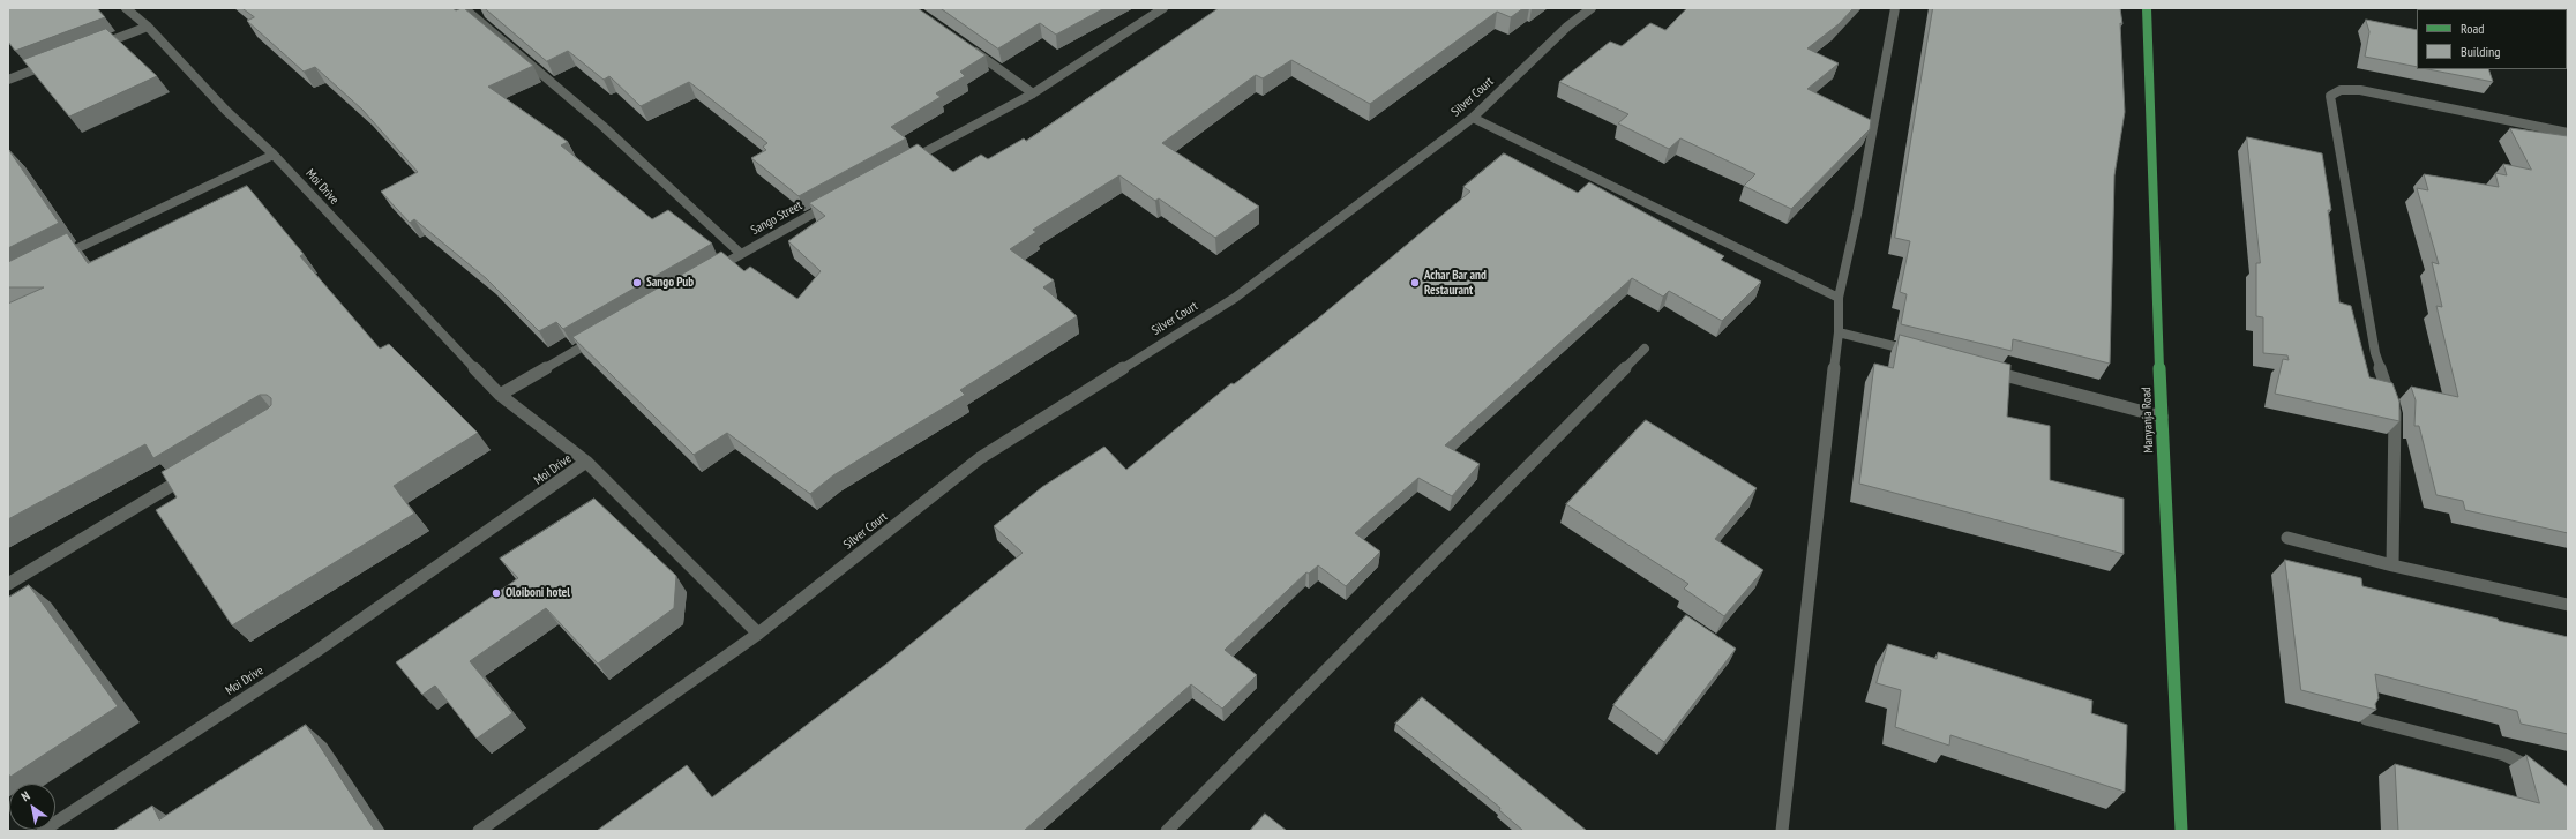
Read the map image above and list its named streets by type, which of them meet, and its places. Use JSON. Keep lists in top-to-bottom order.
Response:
{
  "streets": {
    "main road": ["Manyanja Road"],
    "street": ["Silver Court", "Moi Drive", "Sango Street"]
  },
  "places": ["Sango Pub", "Achar Bar and Restaurant", "Oloiboni hotel"],
  "legend": ["Road", "Building"],
  "north": "top left"
}
